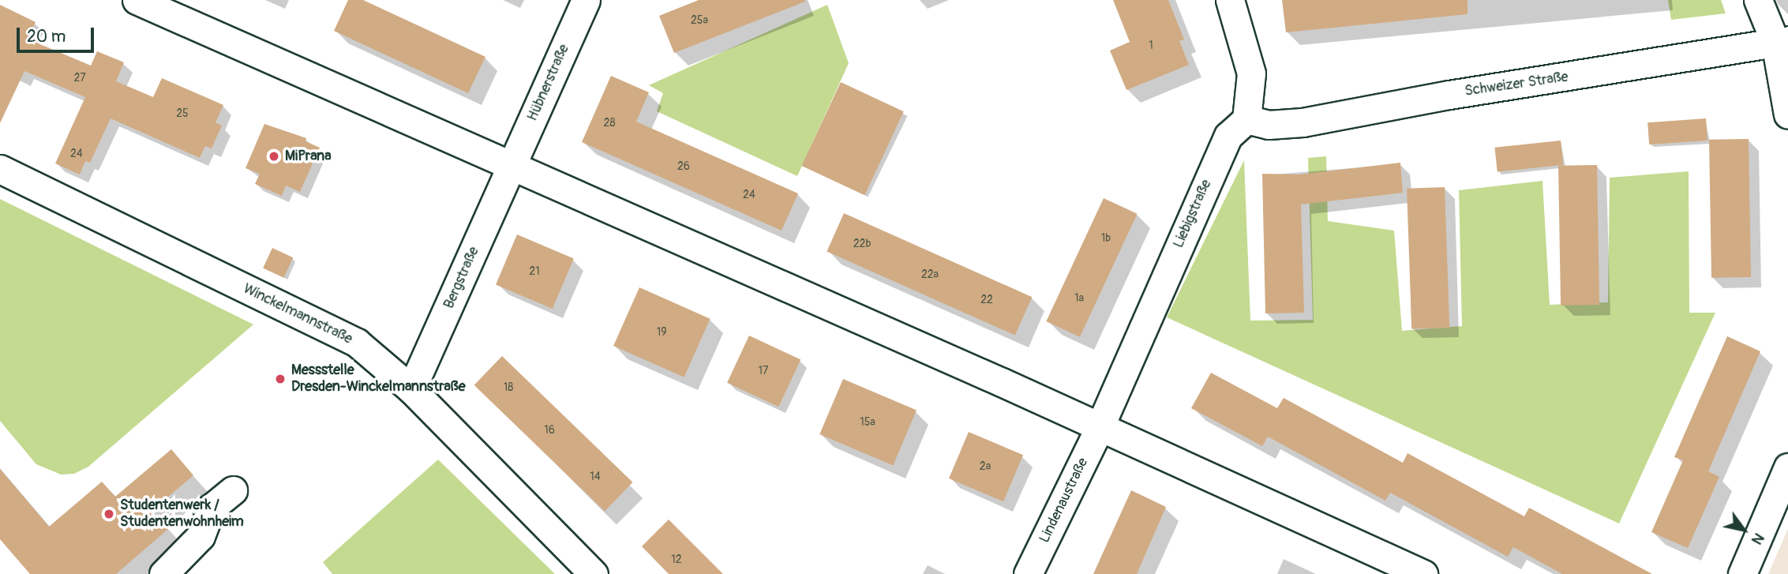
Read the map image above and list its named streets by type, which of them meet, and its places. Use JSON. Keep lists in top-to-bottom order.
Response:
{
  "streets": {
    "street": [
      "Hübnerstraße",
      "Schweizer Straße",
      "Liebigstraße",
      "Bergstraße",
      "Winckelmannstraße",
      "Lindenaustraße"
    ]
  },
  "crossings": [
    ["Hübnerstraße", "Bergstraße"],
    ["Schweizer Straße", "Liebigstraße"],
    ["Liebigstraße", "Lindenaustraße"],
    ["Bergstraße", "Winckelmannstraße"]
  ],
  "places": ["MiPrana", "Messstelle Dresden-Winckelmannstraße", "Studentenwerk / Studentenwohnheim"],
  "house_numbers": [
    "25a",
    "1",
    "27",
    "25",
    "28",
    "24",
    "26",
    "24",
    "1b",
    "22b",
    "21",
    "22a",
    "1a",
    "22",
    "19",
    "17",
    "18",
    "15a",
    "16",
    "2a",
    "14",
    "12"
  ],
  "scale_bar": "20 m",
  "north": "bottom right"
}
